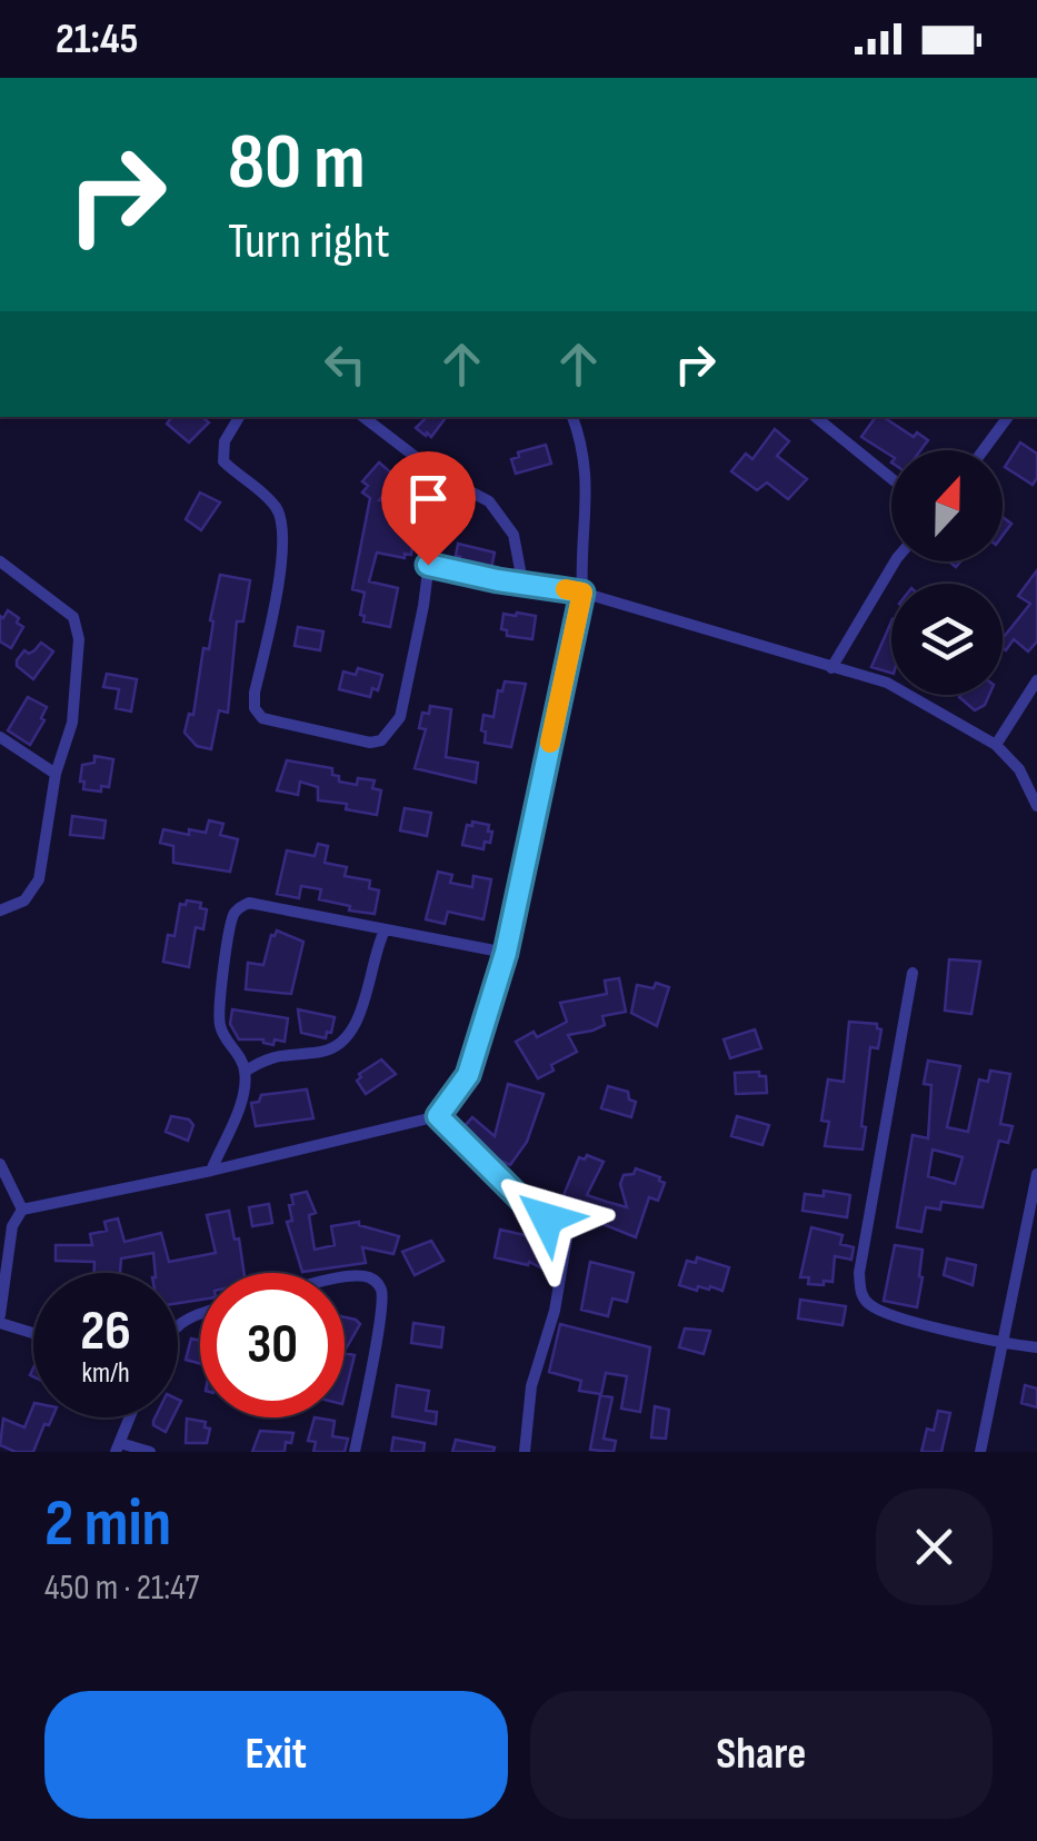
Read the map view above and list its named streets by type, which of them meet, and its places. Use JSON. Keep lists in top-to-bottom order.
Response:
{
  "north": "top",
  "page": {
    "status": "21:45",
    "turn": ["80 m", "Turn right"],
    "speed": "26 km/h",
    "limit": "30",
    "heading": ["2 min", "450 m · 21:47"],
    "buttons": ["Exit", "Share"]
  }
}
